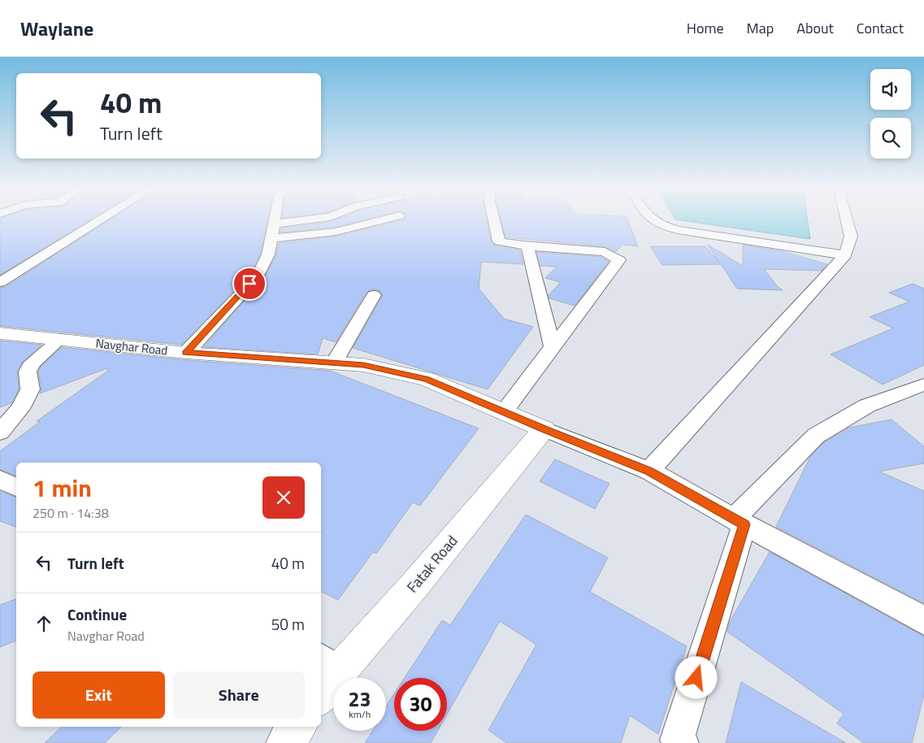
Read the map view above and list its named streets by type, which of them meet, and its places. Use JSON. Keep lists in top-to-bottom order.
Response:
{
  "streets": {
    "main road": ["Navghar Road", "Fatak Road"]
  },
  "crossings": [
    ["Navghar Road", "Fatak Road"]
  ],
  "page": {
    "header": "Waylane",
    "nav": [
      "Home",
      "Map",
      "About",
      "Contact"
    ],
    "turn": ["40 m", "Turn left"],
    "heading": ["1 min", "250 m · 14:38"],
    "list": [
      {
        "name": "Turn left",
        "value": "40 m"
      },
      {
        "name": "Continue",
        "note": "Navghar Road",
        "value": "50 m"
      }
    ],
    "buttons": ["Exit", "Share"],
    "speed": "23 km/h",
    "limit": "30"
  }
}
